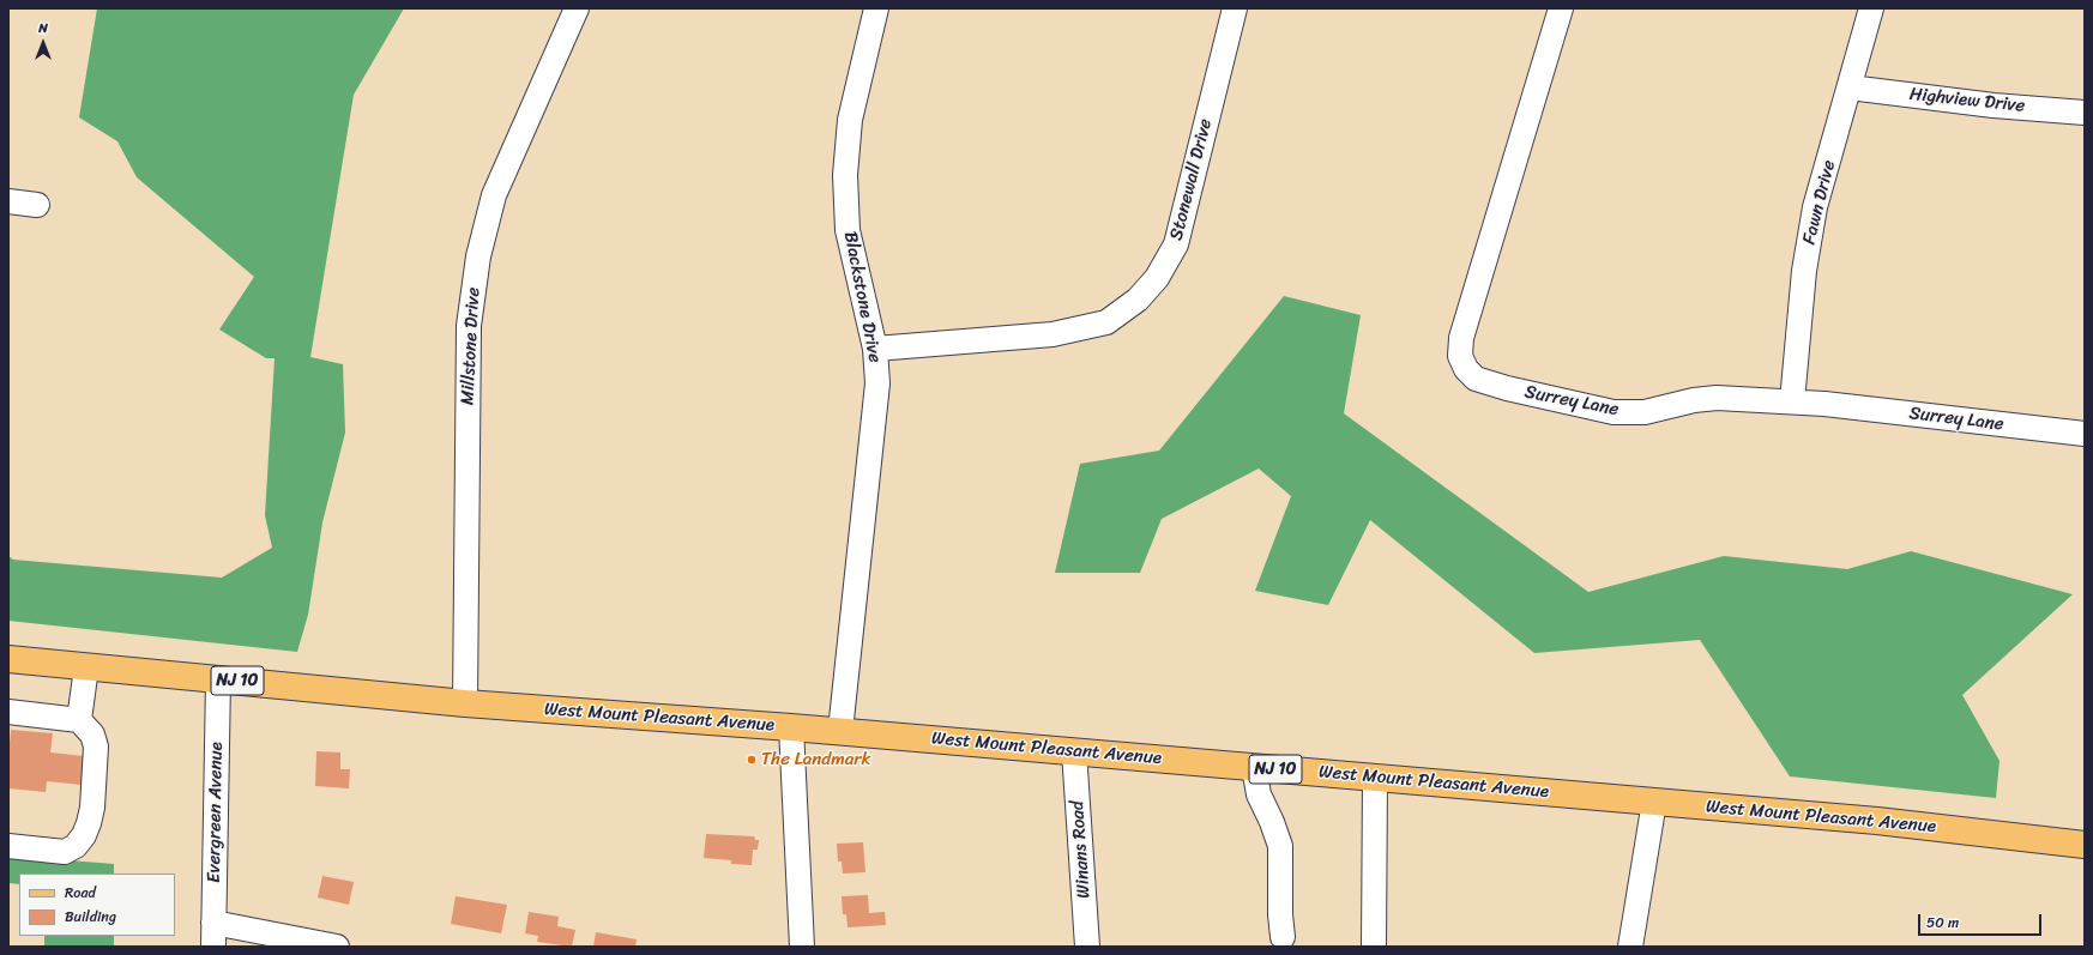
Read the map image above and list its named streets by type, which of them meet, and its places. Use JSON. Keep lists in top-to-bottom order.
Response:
{
  "streets": {
    "main road": ["NJ 10", "West Mount Pleasant Avenue"],
    "street": [
      "Highview Drive",
      "Stonewall Drive",
      "Fawn Drive",
      "Blackstone Drive",
      "Millstone Drive",
      "Surrey Lane",
      "Evergreen Avenue",
      "Winans Road"
    ]
  },
  "crossings": [
    ["Highview Drive", "Fawn Drive"],
    ["Stonewall Drive", "Blackstone Drive"],
    ["Fawn Drive", "Surrey Lane"],
    ["Blackstone Drive", "West Mount Pleasant Avenue"],
    ["Millstone Drive", "West Mount Pleasant Avenue"],
    ["West Mount Pleasant Avenue", "Evergreen Avenue"],
    ["West Mount Pleasant Avenue", "Winans Road"]
  ],
  "places": ["The Landmark"],
  "legend": ["Road", "Building"],
  "scale_bar": "50 m",
  "north": "top"
}
